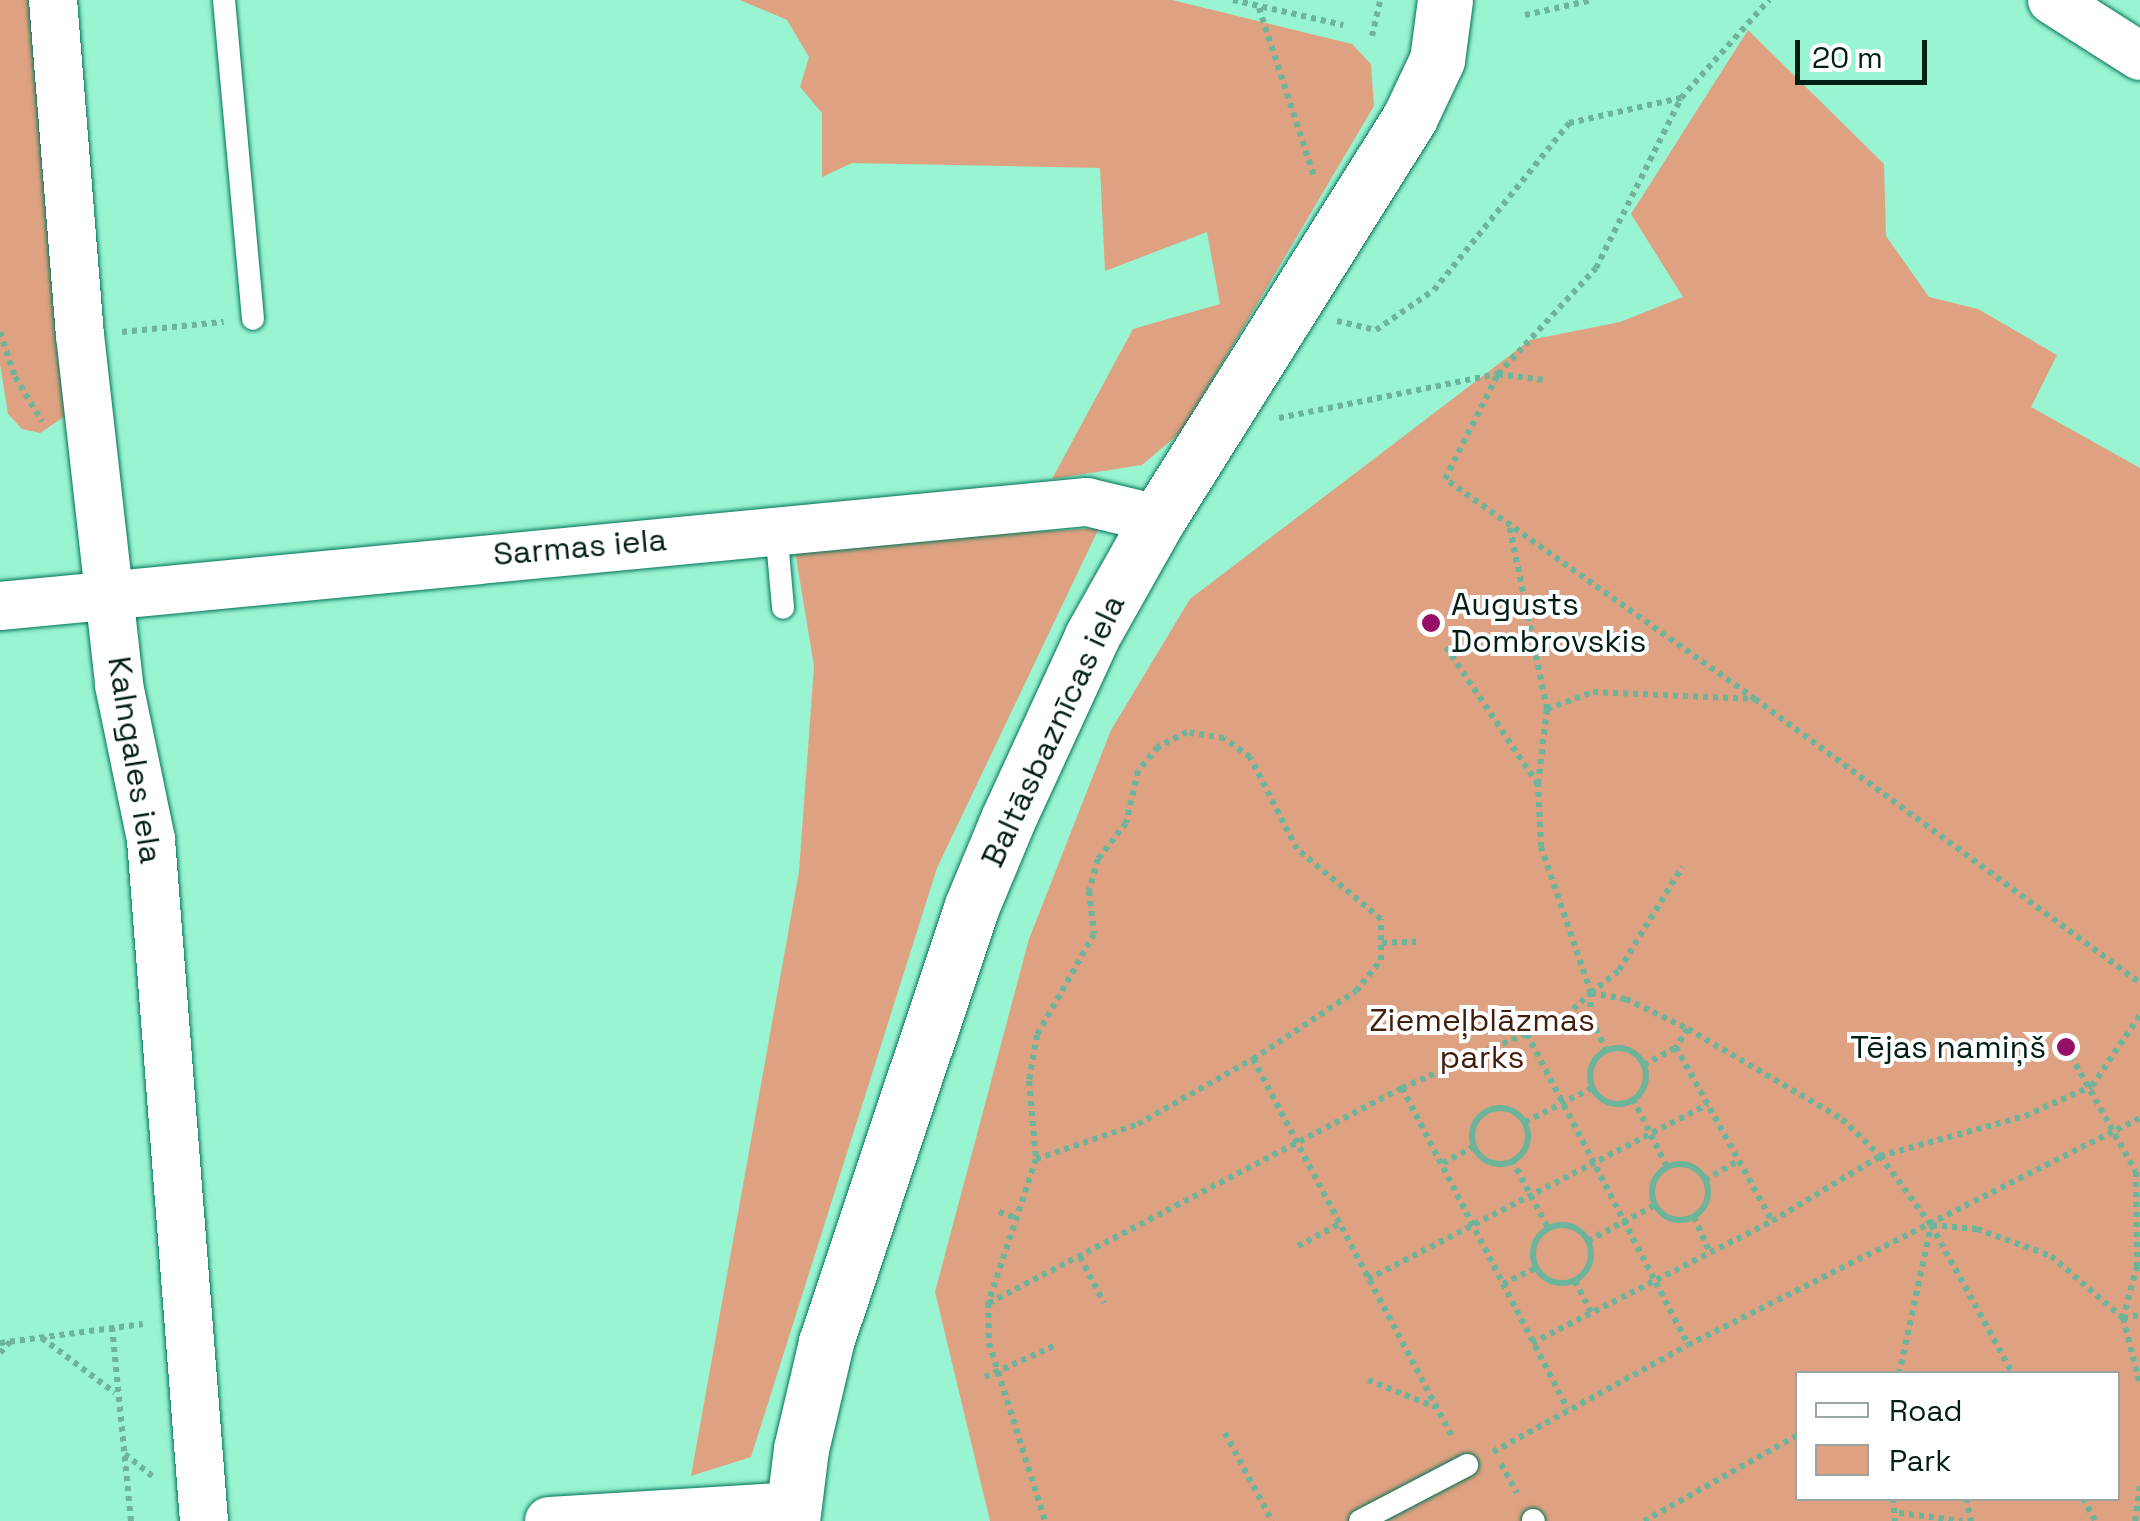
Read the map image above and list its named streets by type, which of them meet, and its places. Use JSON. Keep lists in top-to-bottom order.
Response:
{
  "streets": {
    "street": ["Sarmas iela", "Baltāsbaznīcas iela", "Kalngales iela"]
  },
  "crossings": [
    ["Sarmas iela", "Baltāsbaznīcas iela"],
    ["Sarmas iela", "Kalngales iela"]
  ],
  "parks": ["Ziemeļblāzmas parks"],
  "places": ["Augusts Dombrovskis", "Tējas namiņš"],
  "legend": ["Road", "Park"],
  "scale_bar": "20 m"
}
